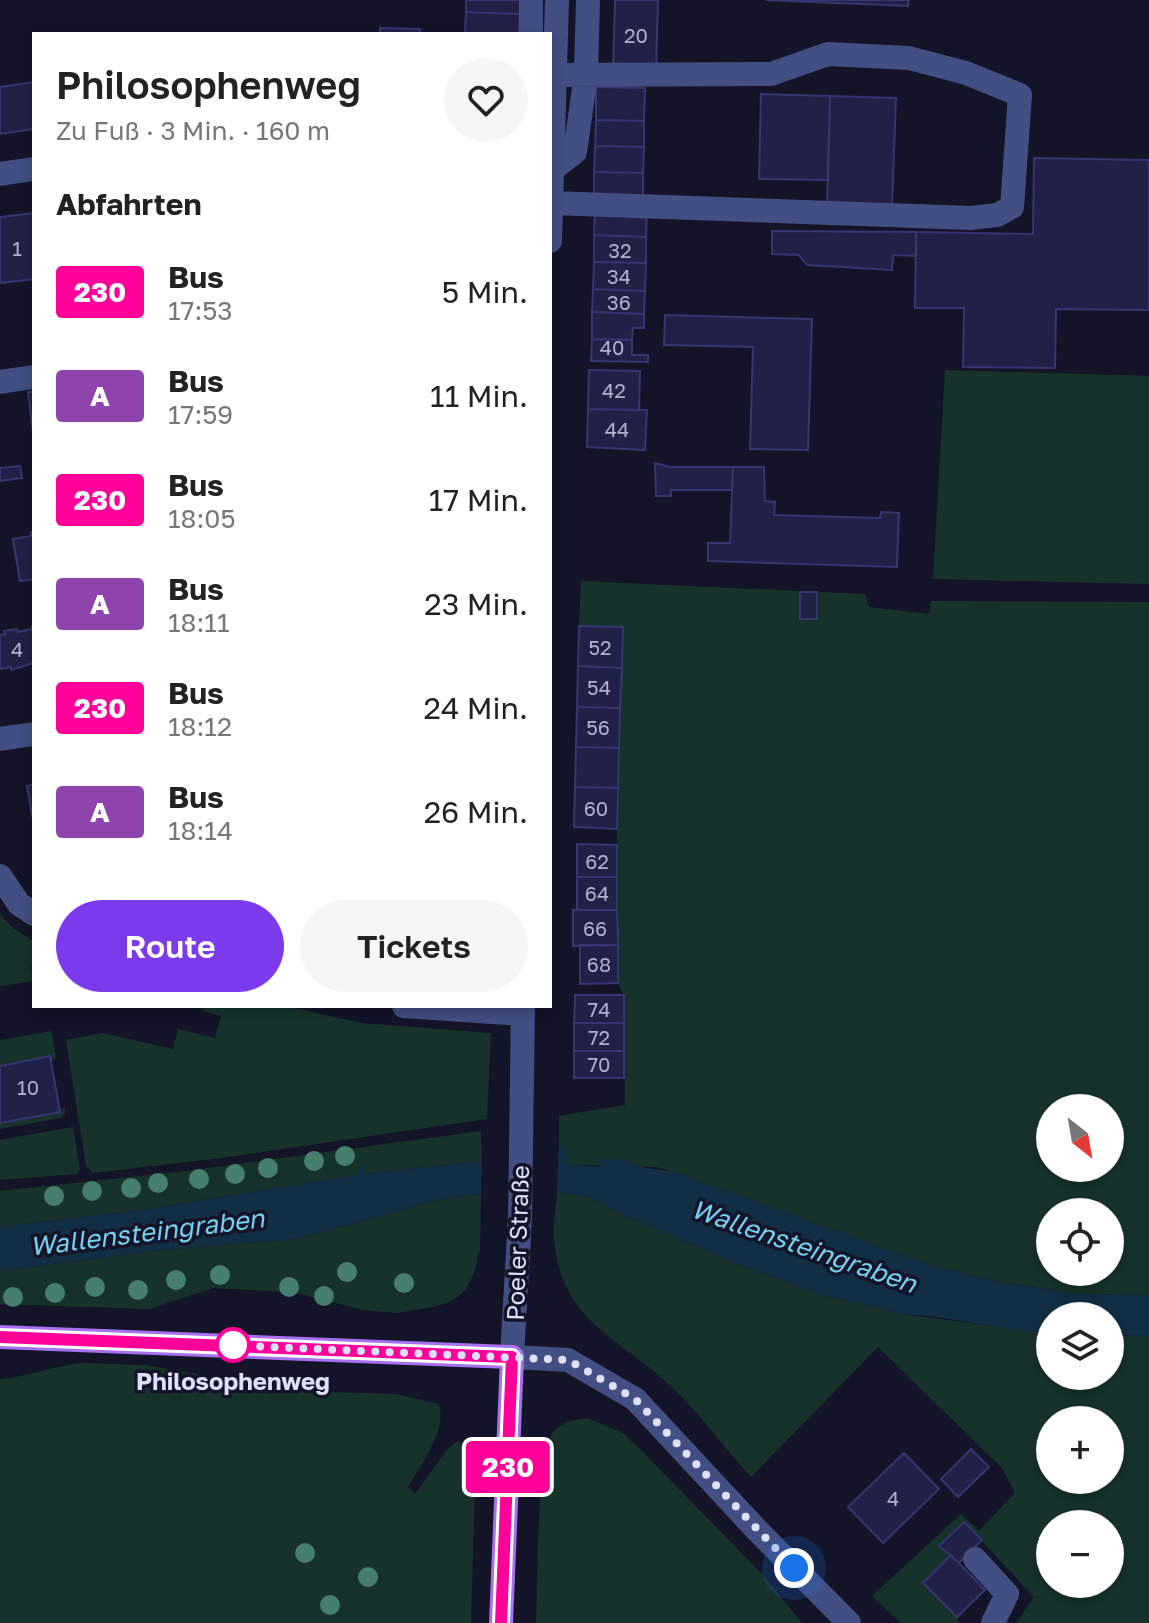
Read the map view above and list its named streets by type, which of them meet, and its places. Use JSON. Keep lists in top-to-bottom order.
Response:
{
  "streets": {
    "main road": ["Poeler Straße"]
  },
  "water": ["Wallensteingraben"],
  "places": ["Philosophenweg"],
  "lines": ["bus line 230"],
  "house_numbers": [
    "20",
    "1",
    "32",
    "34",
    "36",
    "40",
    "42",
    "44",
    "52",
    "4",
    "54",
    "56",
    "60",
    "62",
    "64",
    "66",
    "68",
    "74",
    "72",
    "70",
    "10",
    "4"
  ],
  "north": "bottom right",
  "page": {
    "on_map": "230",
    "heading": [
      ["Philosophenweg", "Zu Fuß · 3 Min. · 160 m"],
      "Abfahrten"
    ],
    "list": [
      {
        "mark": "230",
        "name": "Bus",
        "note": "17:53",
        "value": "5 Min."
      },
      {
        "mark": "A",
        "name": "Bus",
        "note": "17:59",
        "value": "11 Min."
      },
      {
        "mark": "230",
        "name": "Bus",
        "note": "18:05",
        "value": "17 Min."
      },
      {
        "mark": "A",
        "name": "Bus",
        "note": "18:11",
        "value": "23 Min."
      },
      {
        "mark": "230",
        "name": "Bus",
        "note": "18:12",
        "value": "24 Min."
      },
      {
        "mark": "A",
        "name": "Bus",
        "note": "18:14",
        "value": "26 Min."
      }
    ],
    "buttons": ["Route", "Tickets"],
    "map_buttons": ["+", "−"]
  }
}
